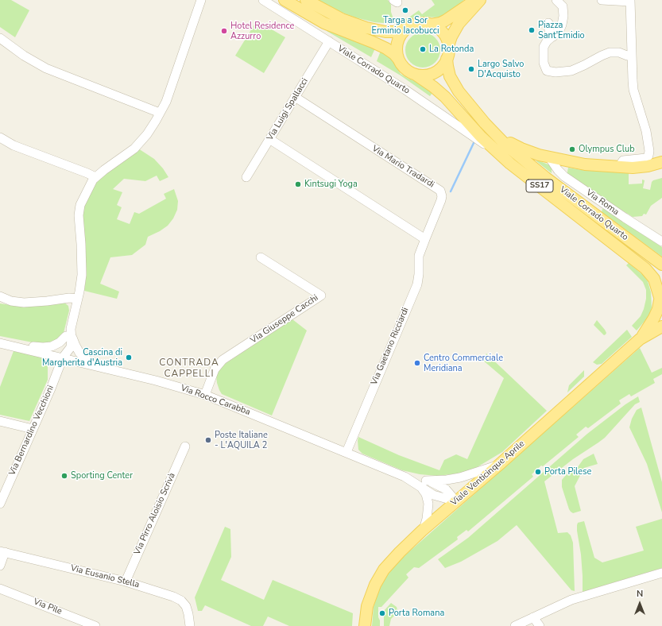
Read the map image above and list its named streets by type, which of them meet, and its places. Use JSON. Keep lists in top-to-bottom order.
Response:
{
  "streets": {
    "main road": ["Viale Corrado Quarto", "SS17", "Viale Venticinque Aprile"],
    "street": [
      "Via Luigi Spallacci",
      "Via Mario Tradardi",
      "Via Roma",
      "Via Giuseppe Cacchi",
      "Via Gaetano Ricciardi",
      "Via Rocco Carabba",
      "Via Bernardino Vecchioni",
      "Via Pirro Aloisio Scrivà",
      "Via Eusanio Stella",
      "Via Pile"
    ]
  },
  "crossings": [
    ["Viale Corrado Quarto", "Via Luigi Spallacci"],
    ["Viale Corrado Quarto", "SS17"],
    ["Viale Corrado Quarto", "Viale Venticinque Aprile"],
    ["Via Luigi Spallacci", "Via Mario Tradardi"],
    ["Via Mario Tradardi", "Via Gaetano Ricciardi"],
    ["Via Giuseppe Cacchi", "Via Rocco Carabba"],
    ["Via Gaetano Ricciardi", "Via Rocco Carabba"],
    ["Via Rocco Carabba", "Via Bernardino Vecchioni"],
    ["Via Rocco Carabba", "Viale Venticinque Aprile"],
    ["Via Pirro Aloisio Scrivà", "Via Eusanio Stella"]
  ],
  "districts": ["CONTRADA CAPPELLI"],
  "places": [
    "Targa a Sor Erminio Iacobucci",
    "Piazza Sant'Emidio",
    "Hotel Residence Azzurro",
    "La Rotonda",
    "Largo Salvo D'Acquisto",
    "Olympus Club",
    "Kintsugi Yoga",
    "Cascina di Margherita d'Austria",
    "Centro Commerciale Meridiana",
    "Poste Italiane - L'AQUILA 2",
    "Porta Pilese",
    "Sporting Center",
    "Porta Romana"
  ],
  "north": "top"
}
